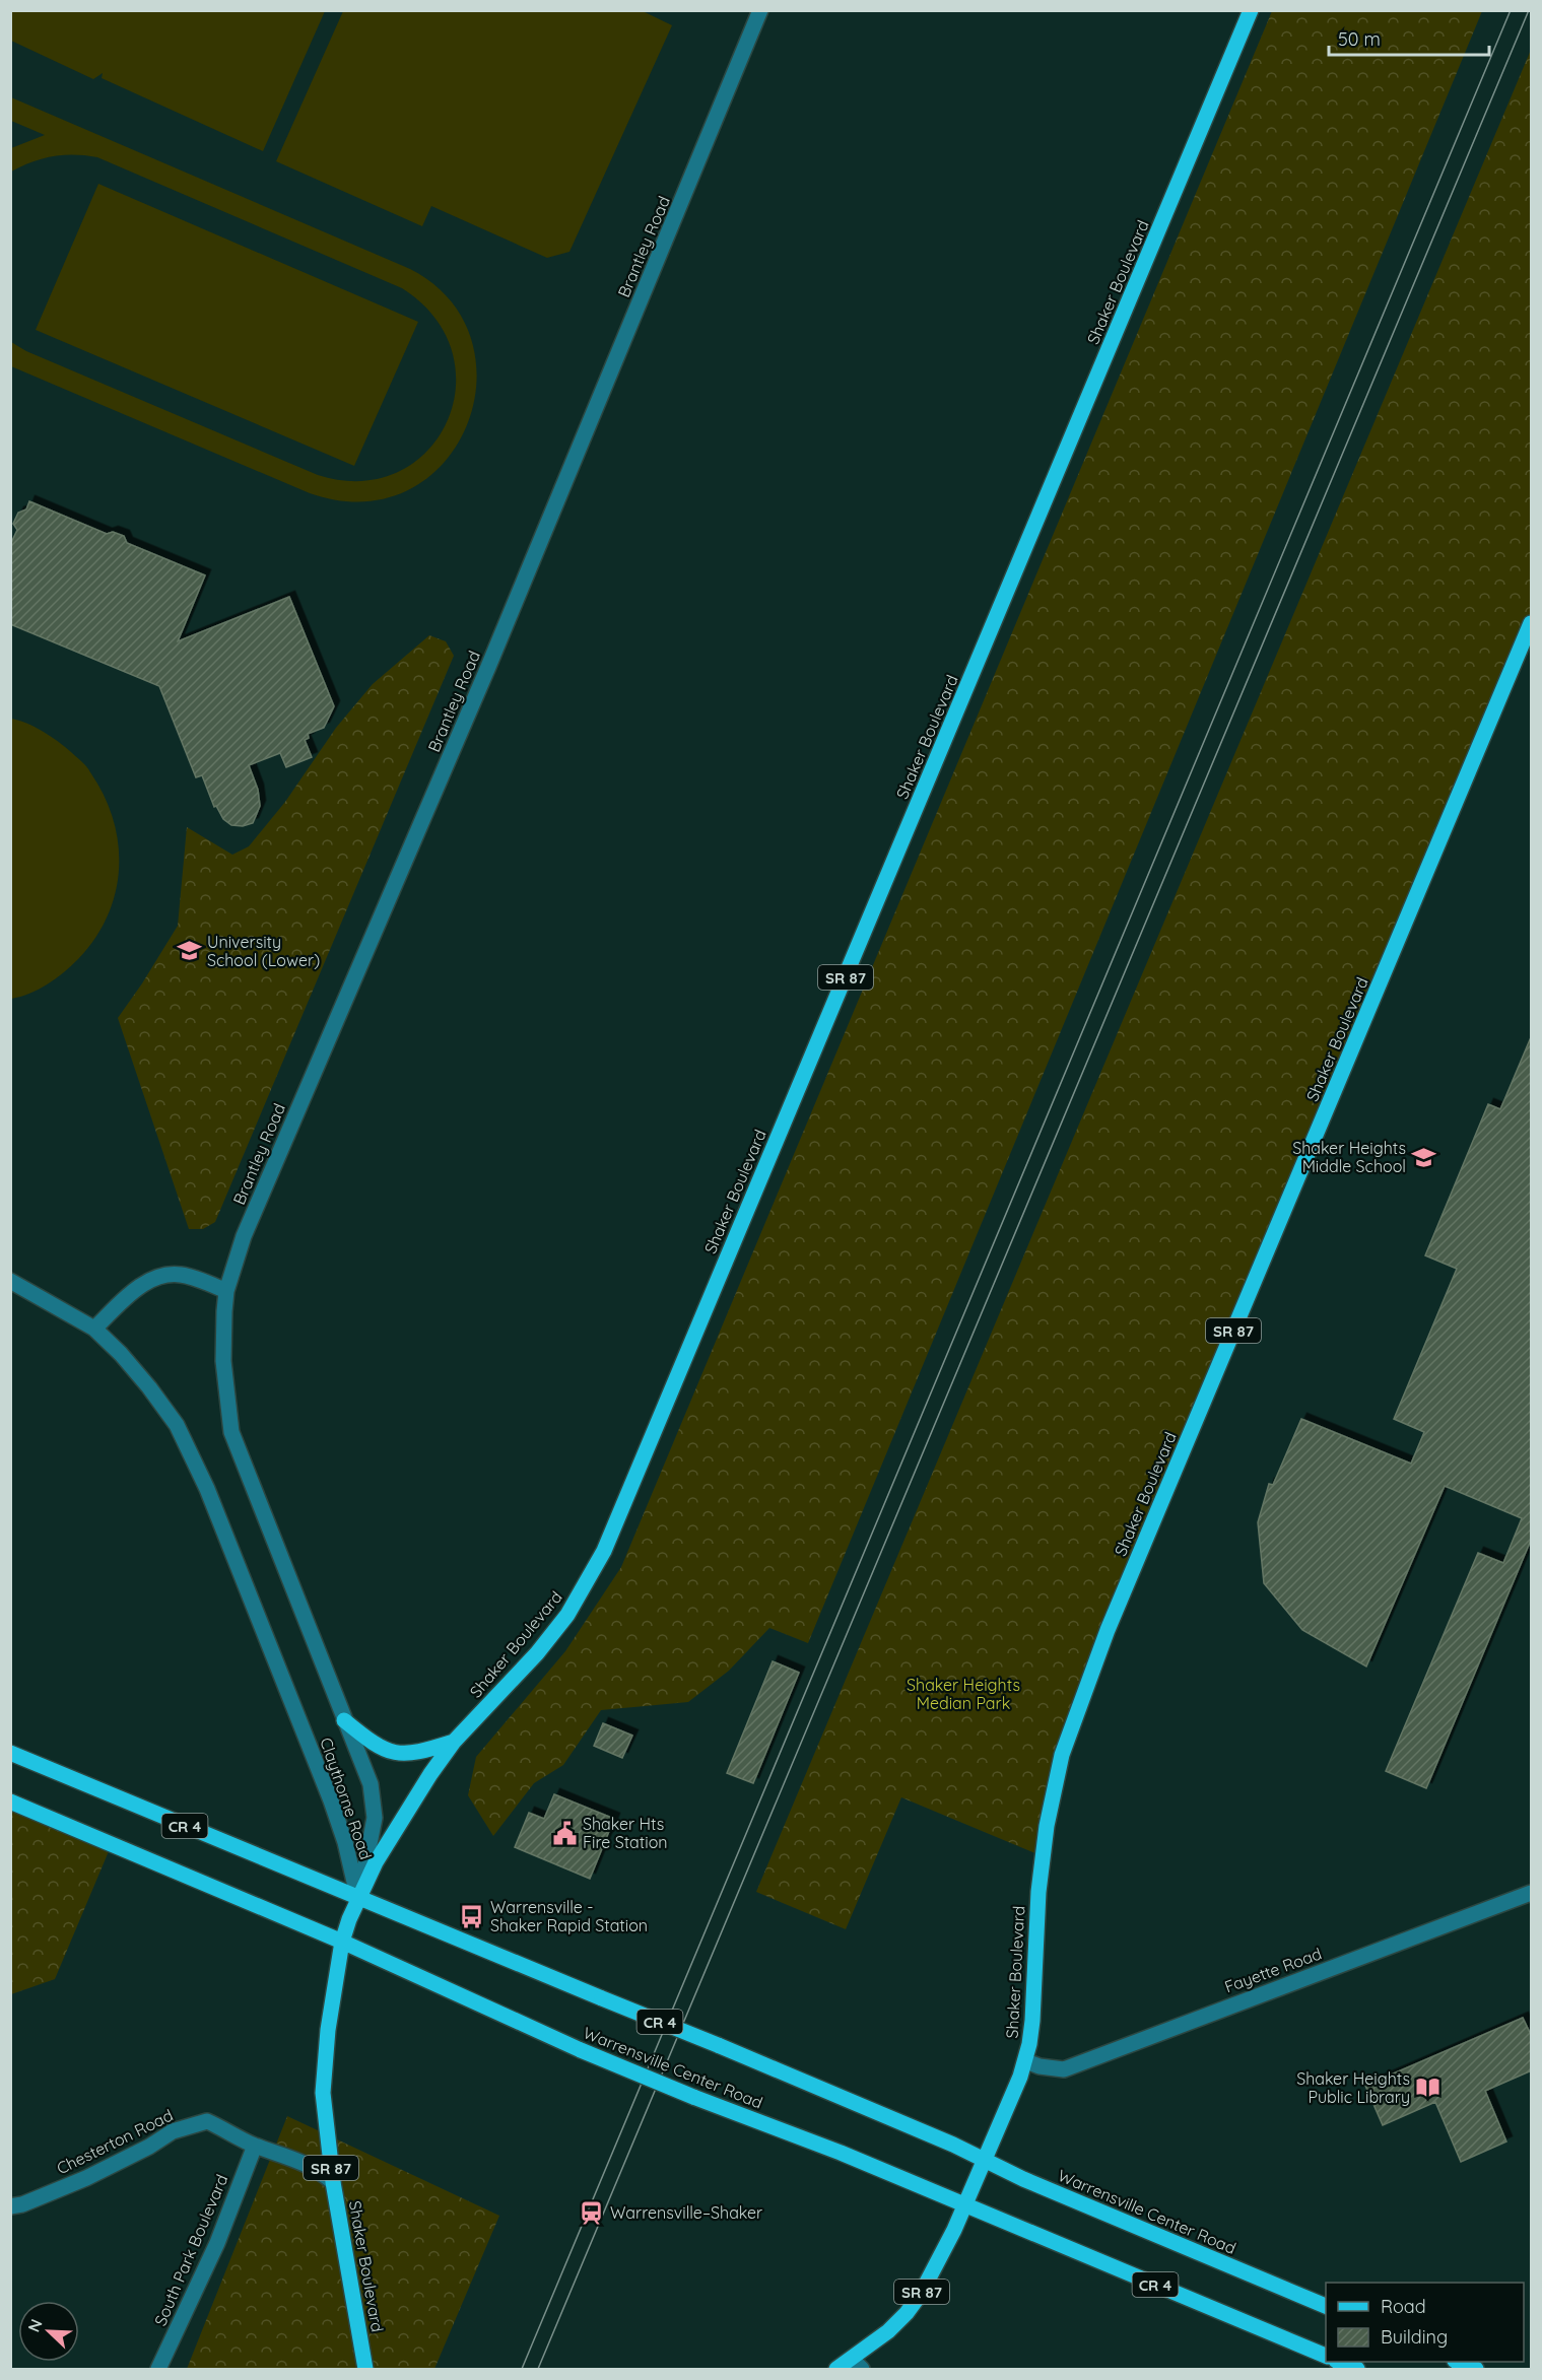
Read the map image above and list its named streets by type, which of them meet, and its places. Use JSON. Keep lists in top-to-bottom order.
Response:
{
  "streets": {
    "main road": [
      "Shaker Boulevard",
      "SR 87",
      "CR 4",
      "Warrensville Center Road"
    ],
    "street": [
      "Brantley Road",
      "Claythorne Road",
      "Fayette Road",
      "Chesterton Road",
      "South Park Boulevard"
    ]
  },
  "crossings": [
    ["Brantley Road", "Claythorne Road"],
    ["Shaker Boulevard", "Claythorne Road"],
    ["Shaker Boulevard", "Fayette Road"],
    ["Shaker Boulevard", "Warrensville Center Road"],
    ["Shaker Boulevard", "Chesterton Road"],
    ["Claythorne Road", "Warrensville Center Road"],
    ["Chesterton Road", "South Park Boulevard"]
  ],
  "parks": ["Shaker Heights Median Park"],
  "places": {
    "school or university": ["University School (Lower)", "Shaker Heights Middle School"],
    "public building": ["Shaker Hts Fire Station"],
    "bus stop": ["Warrensville - Shaker Rapid Station"],
    "library": ["Shaker Heights Public Library"],
    "station": ["Warrensville–Shaker"]
  },
  "legend": ["Road", "Building"],
  "scale_bar": "50 m",
  "north": "top left"
}
